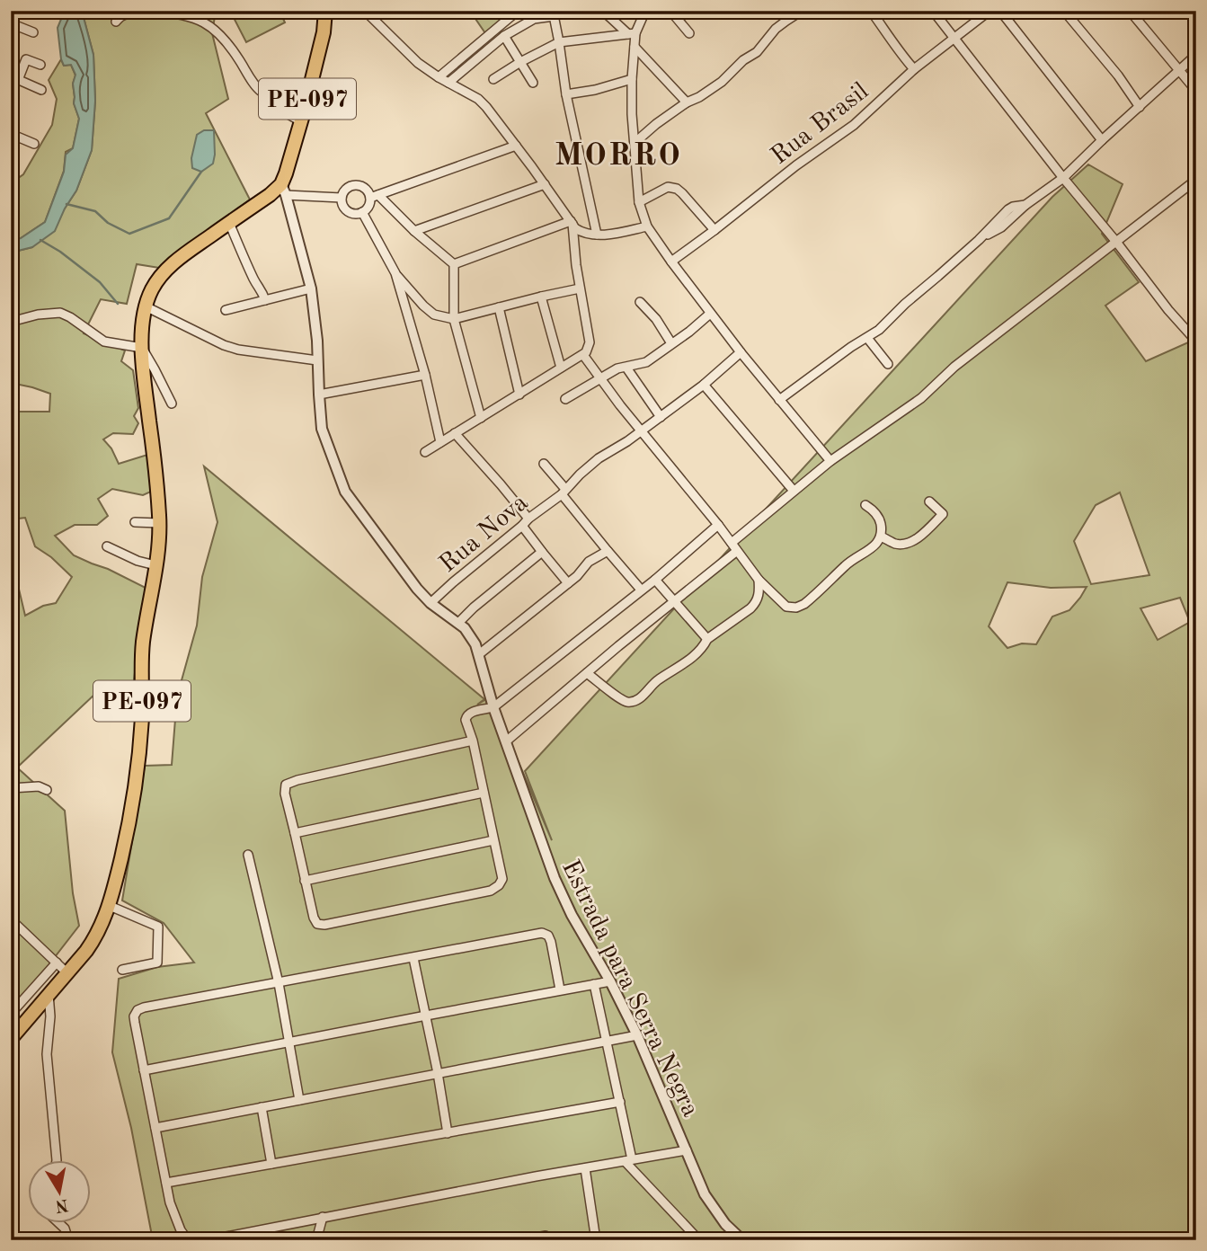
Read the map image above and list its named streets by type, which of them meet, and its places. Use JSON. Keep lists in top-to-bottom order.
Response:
{
  "streets": {
    "main road": ["PE-097"],
    "street": ["Rua Brasil", "Rua Nova", "Estrada para Serra Negra"]
  },
  "crossings": [
    ["PE-097", "Estrada para Serra Negra"],
    ["Rua Nova", "Estrada para Serra Negra"]
  ],
  "districts": ["MORRO"],
  "north": "bottom"
}
